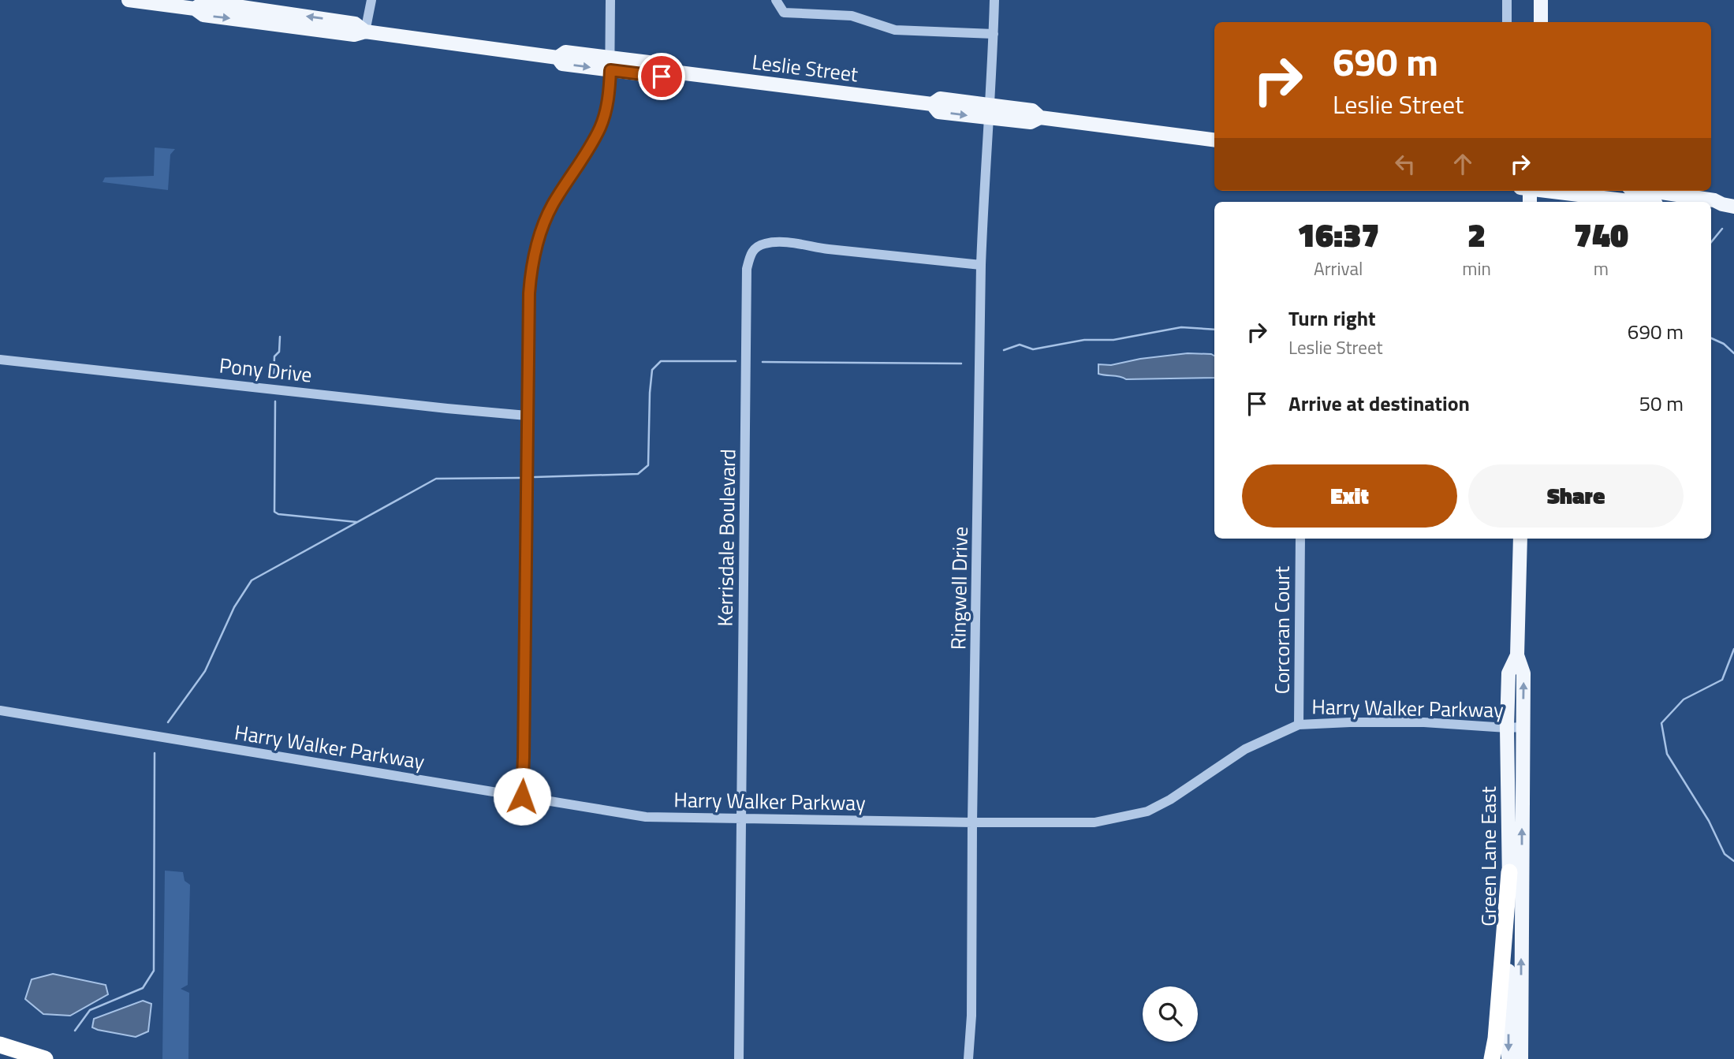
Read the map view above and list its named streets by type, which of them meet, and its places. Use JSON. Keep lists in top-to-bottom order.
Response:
{
  "streets": {
    "main road": ["Leslie Street", "Green Lane East"],
    "street": [
      "Pony Drive",
      "Kerrisdale Boulevard",
      "Ringwell Drive",
      "Corcoran Court",
      "Harry Walker Parkway"
    ]
  },
  "crossings": [
    ["Leslie Street", "Ringwell Drive"],
    ["Kerrisdale Boulevard", "Ringwell Drive"],
    ["Kerrisdale Boulevard", "Harry Walker Parkway"],
    ["Ringwell Drive", "Harry Walker Parkway"],
    ["Corcoran Court", "Harry Walker Parkway"],
    ["Harry Walker Parkway", "Green Lane East"]
  ],
  "page": {
    "turn": ["690 m", "Leslie Street"],
    "eta": [
      "16:37",
      "Arrival",
      "2",
      "min",
      "740",
      "m"
    ],
    "list": [
      {
        "name": "Turn right",
        "note": "Leslie Street",
        "value": "690 m"
      },
      {
        "name": "Arrive at destination",
        "value": "50 m"
      }
    ],
    "buttons": ["Exit", "Share"]
  }
}
